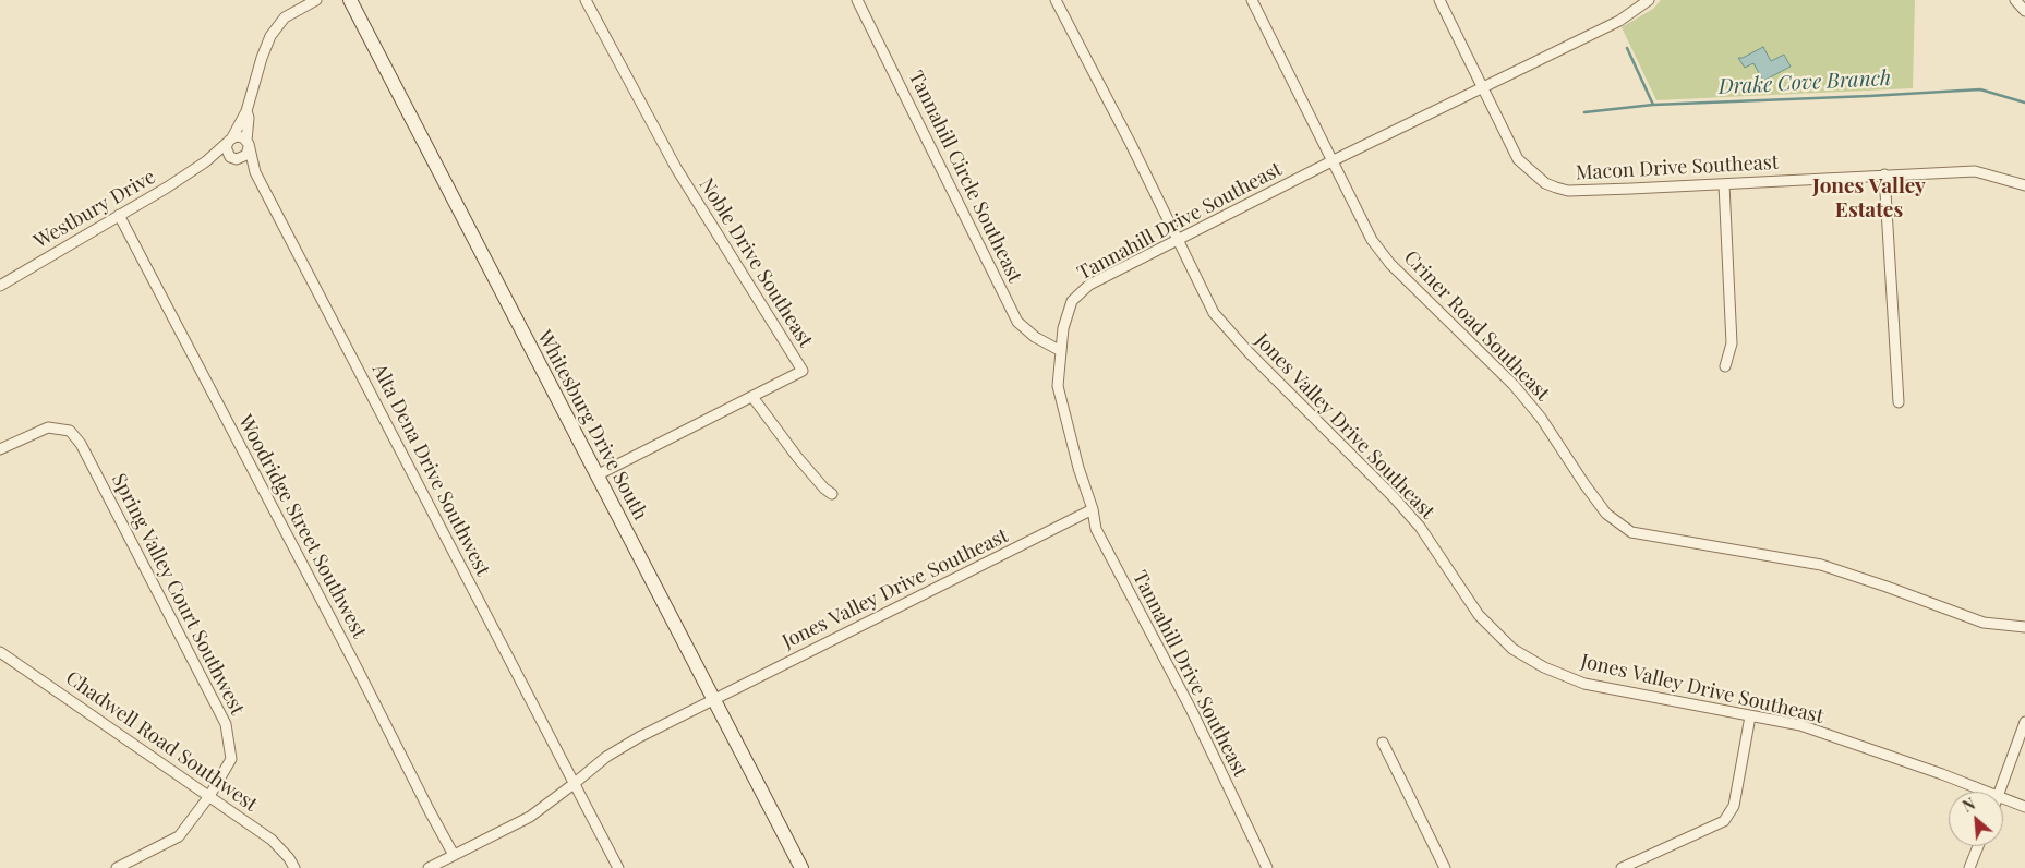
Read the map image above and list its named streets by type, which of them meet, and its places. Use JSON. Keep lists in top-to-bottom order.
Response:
{
  "streets": {
    "main road": ["Whitesburg Drive South"],
    "street": [
      "Macon Drive Southeast",
      "Tannahill Circle Southeast",
      "Westbury Drive",
      "Tannahill Drive Southeast",
      "Noble Drive Southeast",
      "Criner Road Southeast",
      "Jones Valley Drive Southeast",
      "Alta Dena Drive Southwest",
      "Woodridge Street Southwest",
      "Spring Valley Court Southwest",
      "Chadwell Road Southwest"
    ]
  },
  "crossings": [
    ["Macon Drive Southeast", "Tannahill Drive Southeast"],
    ["Tannahill Circle Southeast", "Tannahill Drive Southeast"],
    ["Westbury Drive", "Alta Dena Drive Southwest"],
    ["Westbury Drive", "Woodridge Street Southwest"],
    ["Tannahill Drive Southeast", "Criner Road Southeast"],
    ["Tannahill Drive Southeast", "Jones Valley Drive Southeast"],
    ["Noble Drive Southeast", "Whitesburg Drive South"],
    ["Whitesburg Drive South", "Jones Valley Drive Southeast"],
    ["Jones Valley Drive Southeast", "Alta Dena Drive Southwest"],
    ["Jones Valley Drive Southeast", "Woodridge Street Southwest"],
    ["Spring Valley Court Southwest", "Chadwell Road Southwest"]
  ],
  "districts": ["Jones Valley Estates"],
  "water": ["Drake Cove Branch"],
  "north": "top left"
}
